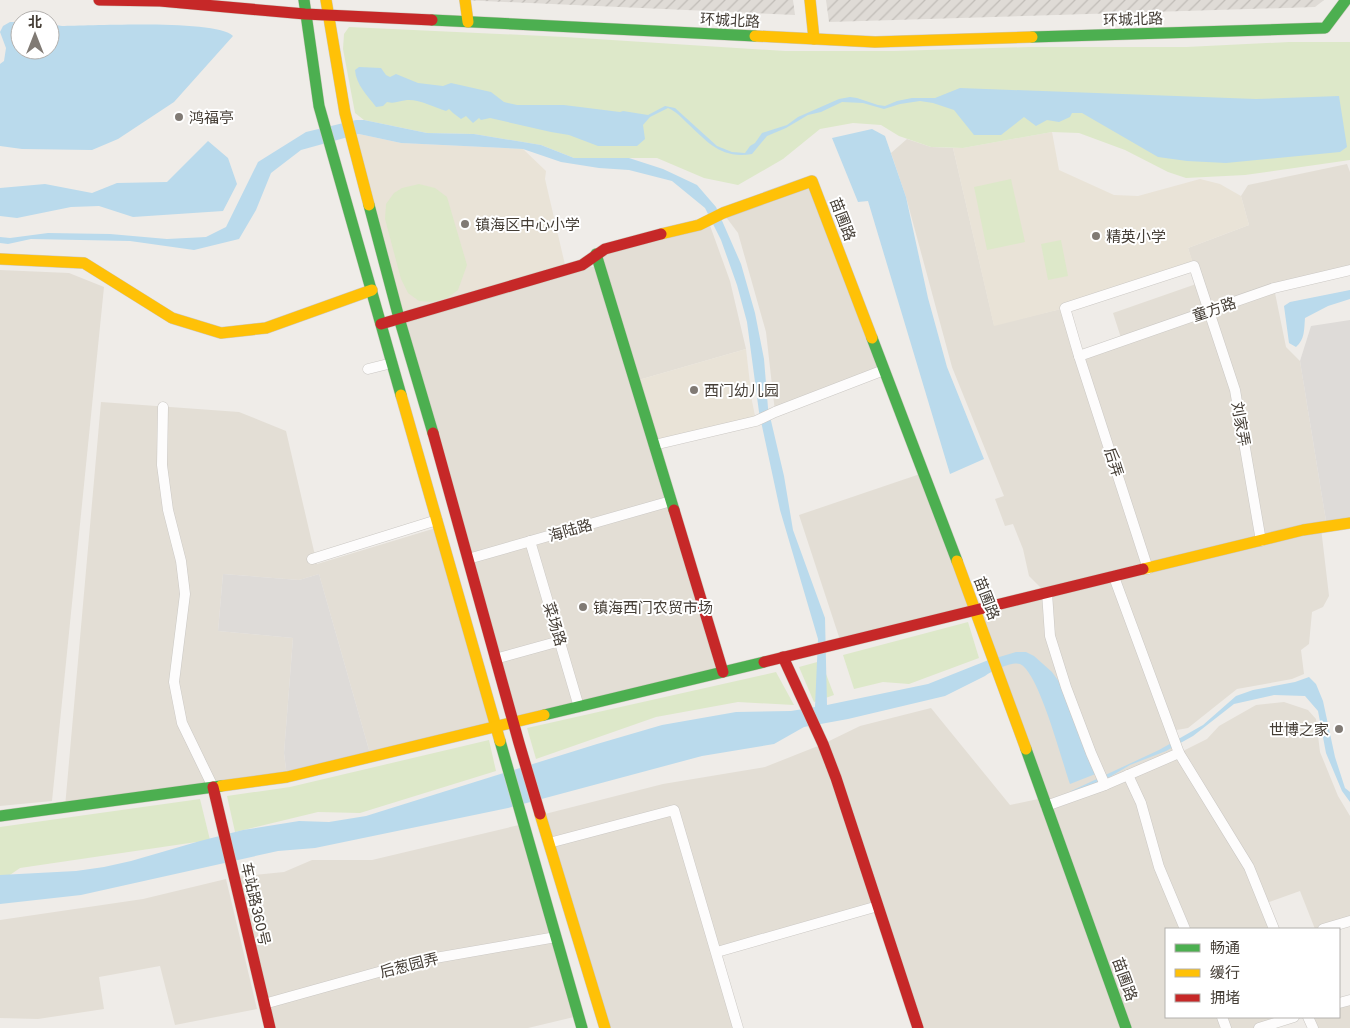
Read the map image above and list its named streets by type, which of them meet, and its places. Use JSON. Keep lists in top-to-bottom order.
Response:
{
  "streets": {
    "street": [
      "环城北路",
      "苗圃路",
      "童方路",
      "刘家弄",
      "后弄",
      "海陆路",
      "菜场路",
      "车站路360号",
      "后葱园弄"
    ]
  },
  "crossings": [
    ["童方路", "刘家弄"],
    ["童方路", "后弄"],
    ["刘家弄", "后弄"],
    ["海陆路", "菜场路"],
    ["车站路360号", "后葱园弄"]
  ],
  "places": [
    "鸿福亭",
    "镇海区中心小学",
    "精英小学",
    "西门幼儿园",
    "镇海西门农贸市场",
    "世博之家"
  ],
  "legend": ["畅通", "缓行", "拥堵"],
  "north": "top"
}
